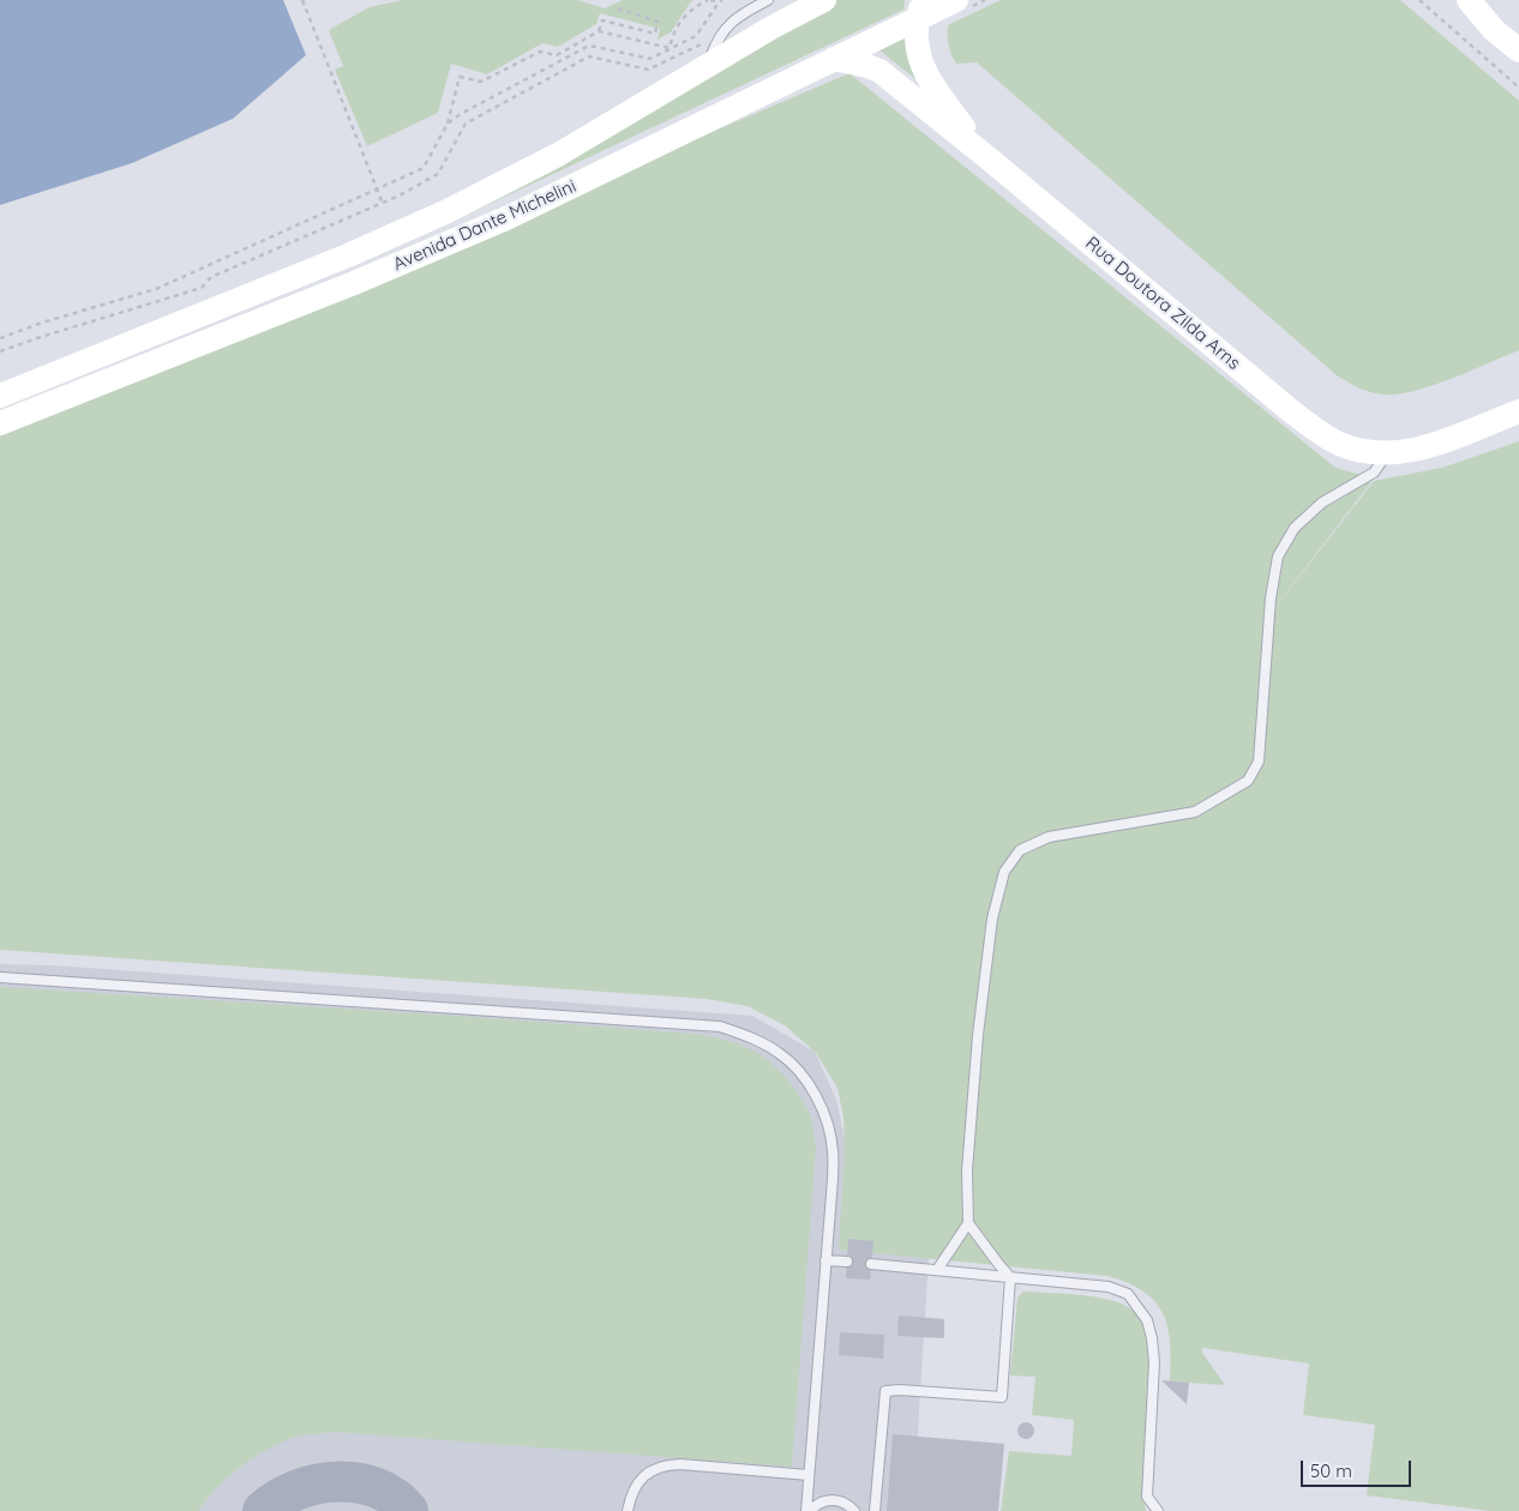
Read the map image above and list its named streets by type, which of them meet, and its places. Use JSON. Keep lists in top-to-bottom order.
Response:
{
  "streets": {
    "main road": ["Avenida Dante Michelini", "Rua Doutora Zilda Arns"]
  },
  "crossings": [
    ["Avenida Dante Michelini", "Rua Doutora Zilda Arns"]
  ],
  "scale_bar": "50 m"
}
